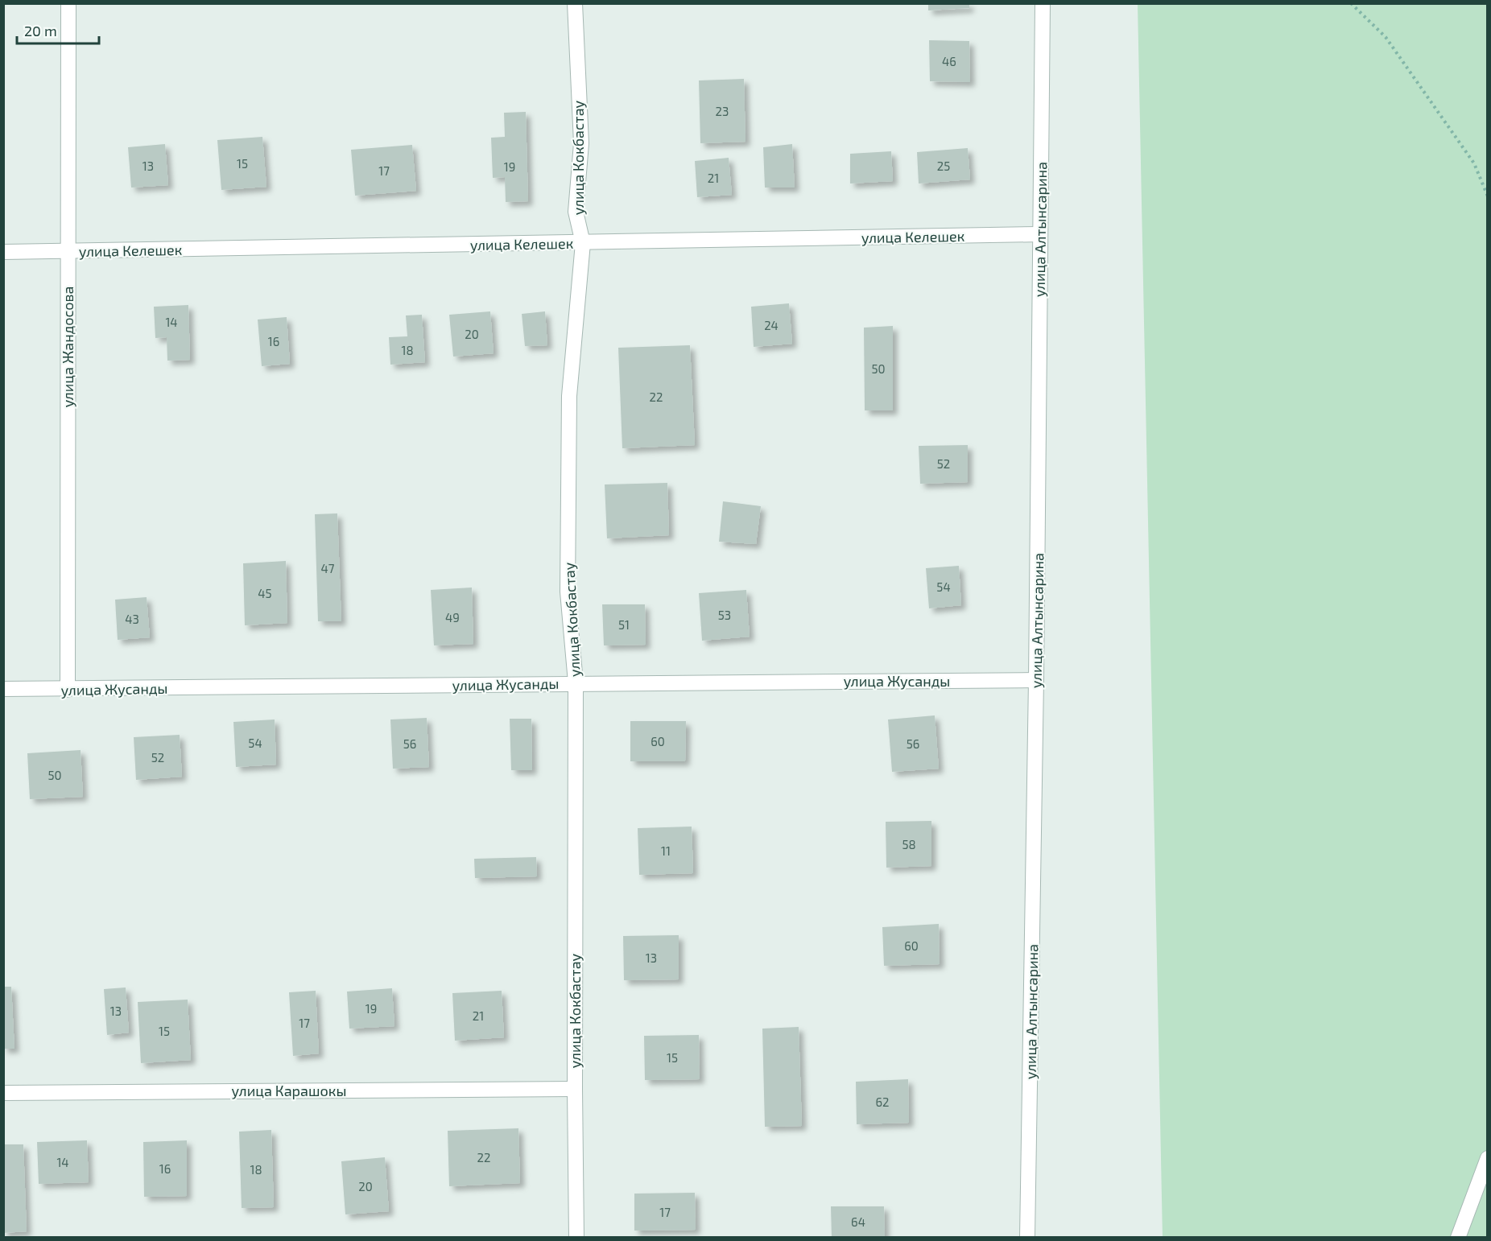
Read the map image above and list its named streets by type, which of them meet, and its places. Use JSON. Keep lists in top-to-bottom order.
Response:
{
  "streets": {
    "street": [
      "улица Кокбастау",
      "улица Алтынсарина",
      "улица Келешек",
      "улица Жандосова",
      "улица Жусанды",
      "улица Карашокы"
    ]
  },
  "crossings": [
    ["улица Кокбастау", "улица Келешек"],
    ["улица Кокбастау", "улица Жусанды"],
    ["улица Кокбастау", "улица Карашокы"],
    ["улица Алтынсарина", "улица Келешек"],
    ["улица Алтынсарина", "улица Жусанды"],
    ["улица Келешек", "улица Жандосова"],
    ["улица Жандосова", "улица Жусанды"]
  ],
  "house_numbers": [
    "46",
    "23",
    "15",
    "13",
    "25",
    "19",
    "17",
    "21",
    "14",
    "24",
    "20",
    "16",
    "18",
    "50",
    "22",
    "52",
    "47",
    "54",
    "45",
    "53",
    "49",
    "43",
    "51",
    "60",
    "54",
    "56",
    "56",
    "52",
    "50",
    "58",
    "11",
    "60",
    "13",
    "19",
    "13",
    "21",
    "17",
    "15",
    "15",
    "62",
    "22",
    "14",
    "16",
    "18",
    "20",
    "17",
    "64"
  ],
  "scale_bar": "20 m"
}
